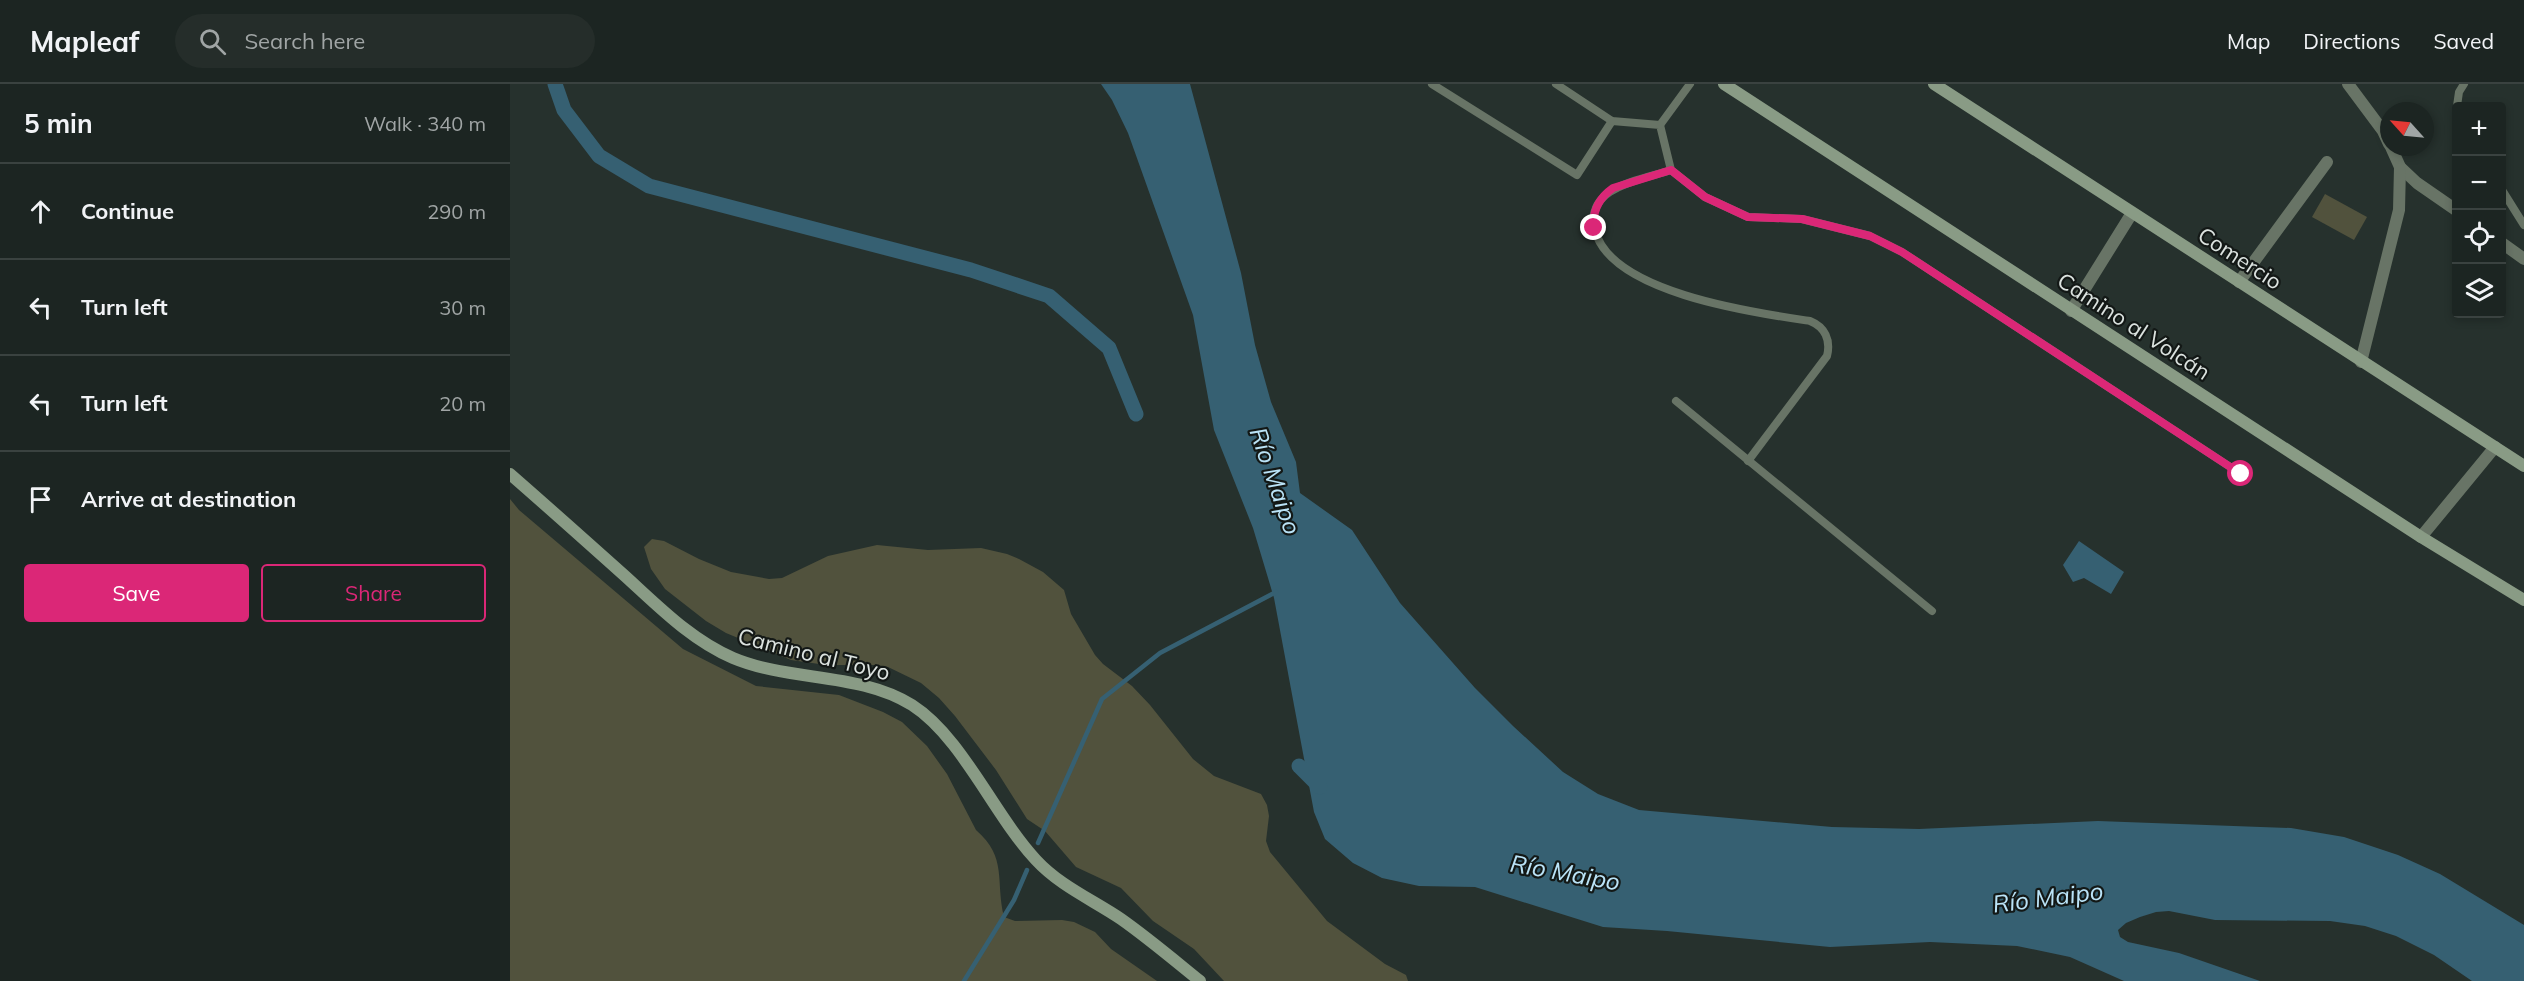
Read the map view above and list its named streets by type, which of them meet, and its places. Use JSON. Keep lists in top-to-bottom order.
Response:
{
  "streets": {
    "main road": ["Comercio", "Camino al Volcán", "Camino al Toyo"]
  },
  "water": ["Río Maipo"],
  "north": "top left",
  "page": {
    "header": "Mapleaf",
    "search": "Search here",
    "nav": ["Map", "Directions", "Saved"],
    "heading": ["5 min", "Walk · 340 m"],
    "map_buttons": ["+", "−"],
    "list": [
      ["Continue", "290 m"],
      ["Turn left", "30 m"],
      ["Turn left", "20 m"],
      "Arrive at destination"
    ],
    "buttons": ["Save", "Share"]
  }
}
